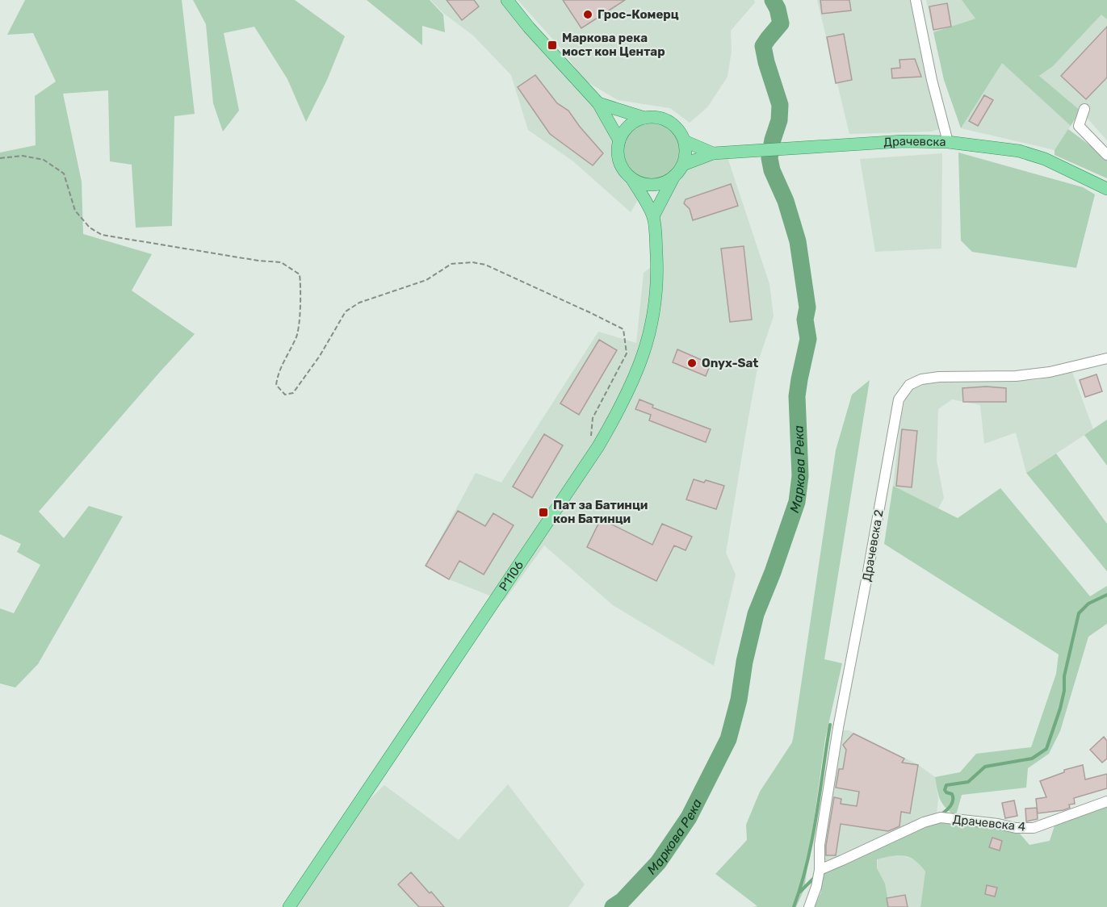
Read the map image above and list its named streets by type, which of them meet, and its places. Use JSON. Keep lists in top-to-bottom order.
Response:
{
  "streets": {
    "main road": ["Драчевска", "P1106"],
    "street": ["Драчевска 2", "Драчевска 4"]
  },
  "crossings": [
    ["Драчевска 2", "Драчевска 4"]
  ],
  "water": ["Маркова Река"],
  "places": {
    "other": ["Грос-Комерц", "Onyx-Sat"],
    "transit": ["Маркова река мост кон Центар", "Пат за Батинци кон Батинци"]
  }
}
